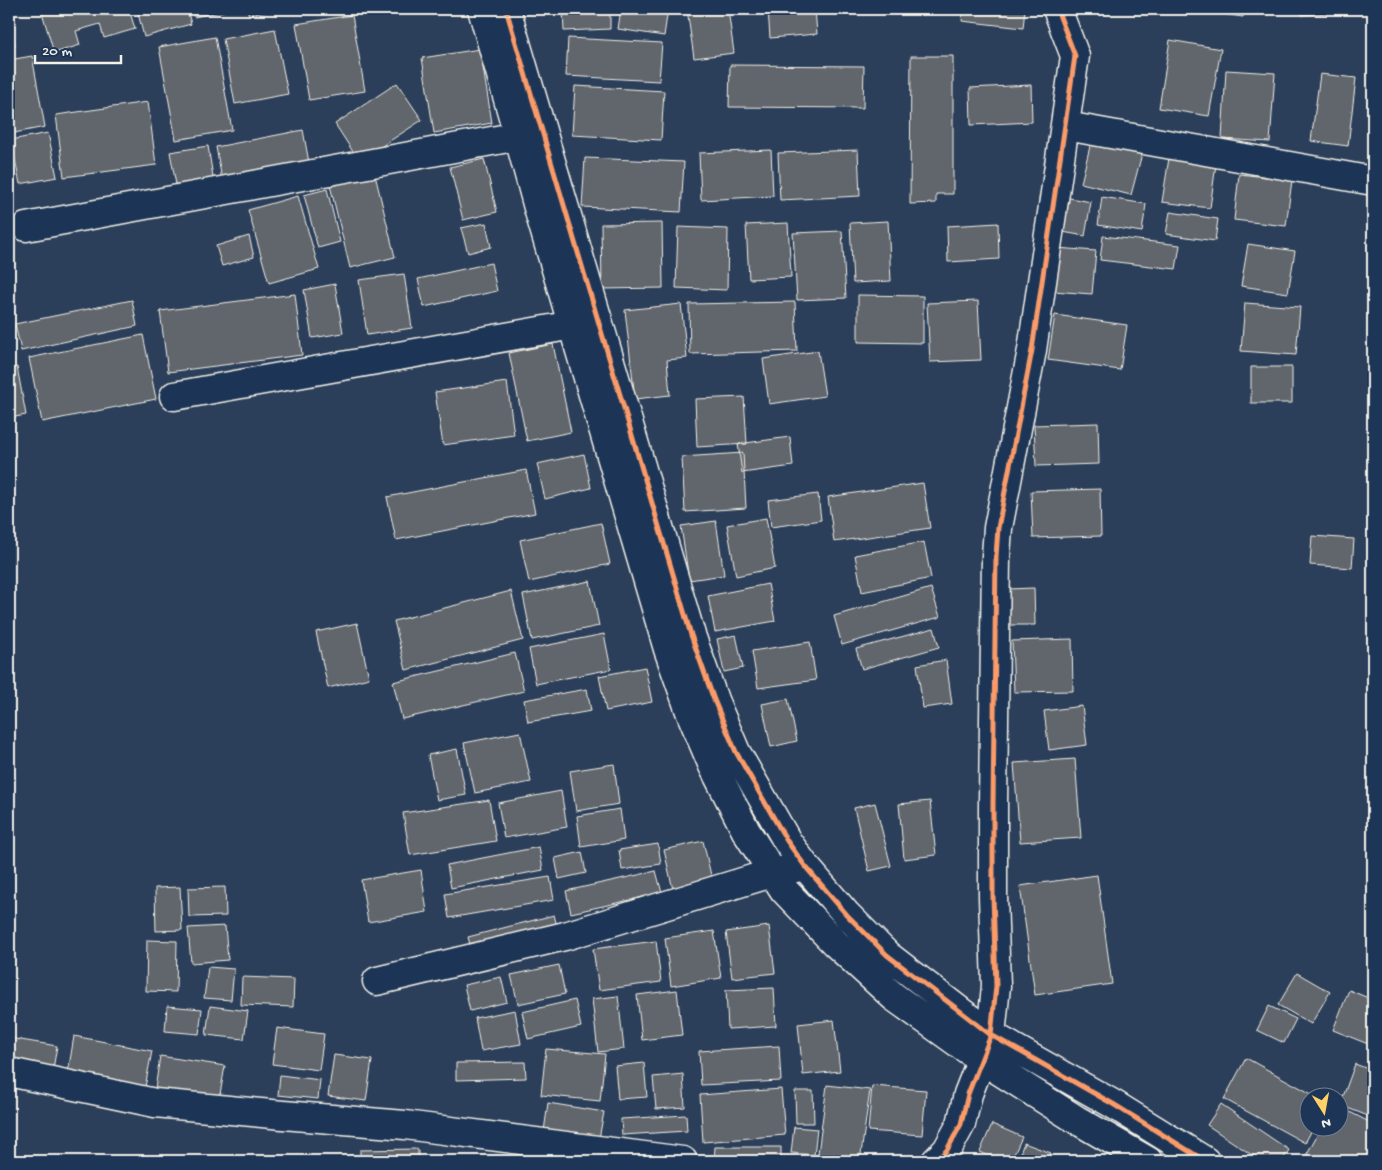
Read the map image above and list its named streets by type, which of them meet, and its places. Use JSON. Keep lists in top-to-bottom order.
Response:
{
  "scale_bar": "20 m",
  "north": "bottom"
}
